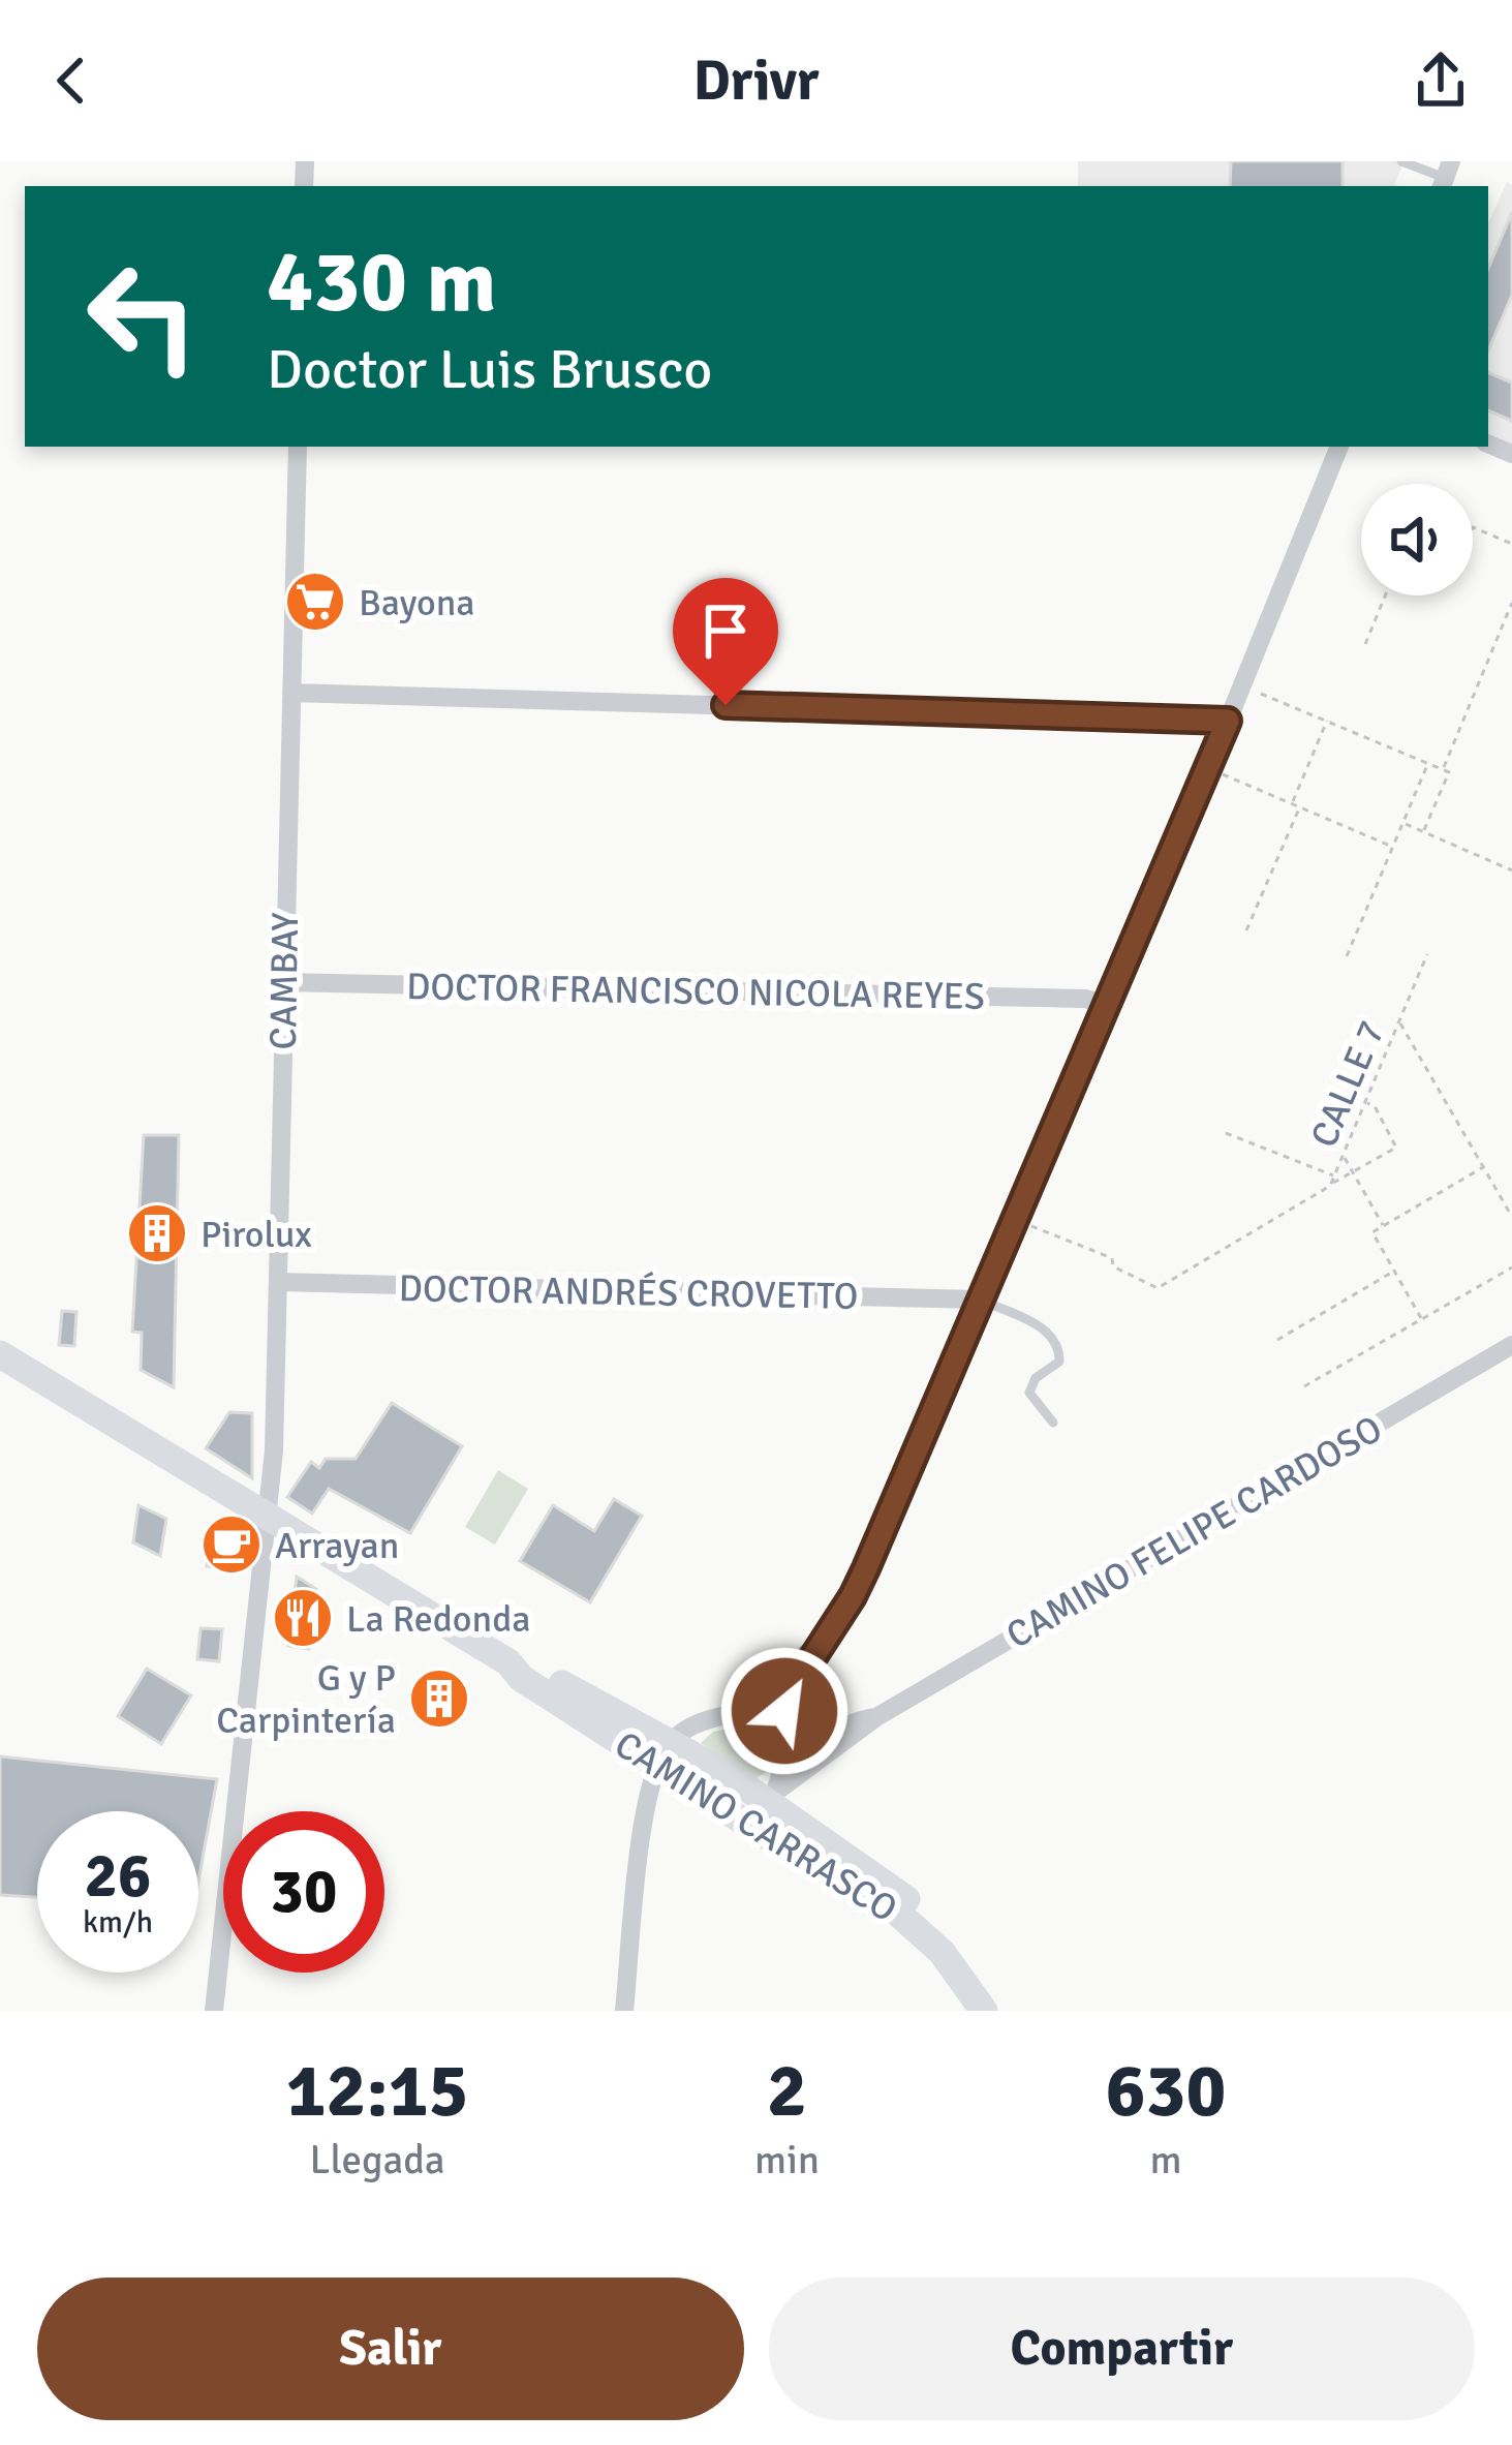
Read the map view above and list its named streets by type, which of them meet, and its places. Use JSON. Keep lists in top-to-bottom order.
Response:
{
  "streets": {
    "main road": ["CAMINO CARRASCO"],
    "street": [
      "CAMBAY",
      "DOCTOR FRANCISCO NICOLA REYES",
      "DOCTOR ANDRÉS CROVETTO",
      "CAMINO FELIPE CARDOSO"
    ],
    "path": ["CALLE 7"]
  },
  "crossings": [
    ["CAMBAY", "DOCTOR FRANCISCO NICOLA REYES"],
    ["CAMBAY", "DOCTOR ANDRÉS CROVETTO"],
    ["CAMBAY", "CAMINO CARRASCO"],
    ["CAMINO FELIPE CARDOSO", "CAMINO CARRASCO"]
  ],
  "places": {
    "supermarket": ["Bayona"],
    "building": ["Pirolux", "G y P Carpintería"],
    "cafe": ["Arrayan"],
    "restaurant": ["La Redonda"]
  },
  "page": {
    "header": "Drivr",
    "turn": ["430 m", "Doctor Luis Brusco"],
    "speed": "26 km/h",
    "limit": "30",
    "eta": [
      "12:15",
      "Llegada",
      "2",
      "min",
      "630",
      "m"
    ],
    "buttons": ["Salir", "Compartir"]
  }
}
